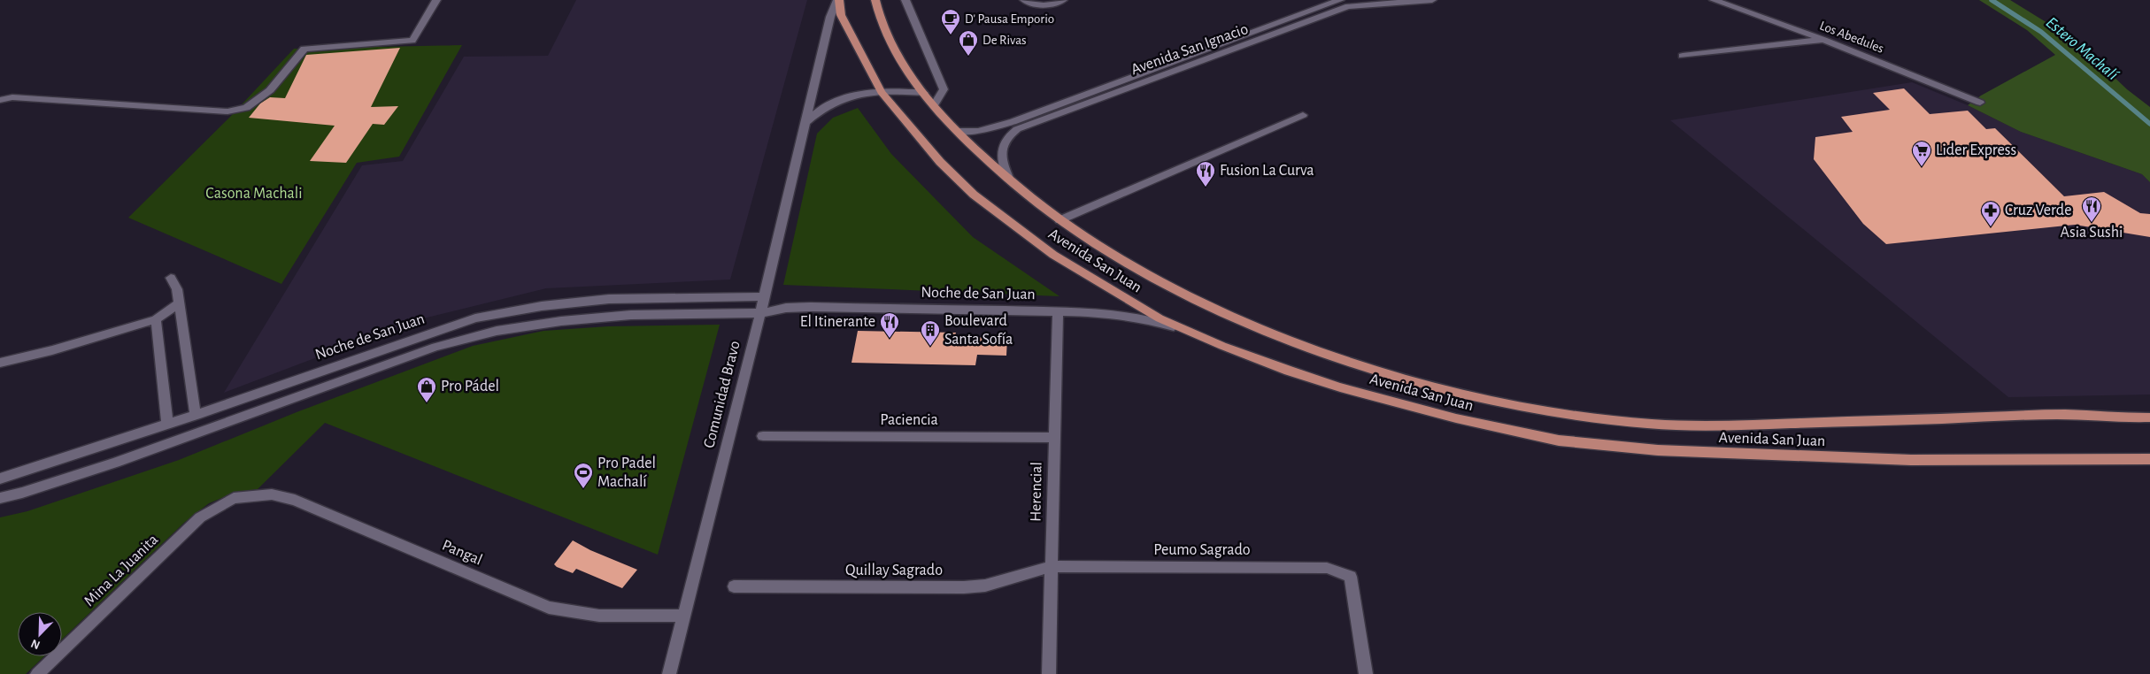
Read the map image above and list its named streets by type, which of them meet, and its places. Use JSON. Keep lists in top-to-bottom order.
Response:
{
  "streets": {
    "main road": ["Avenida San Juan"],
    "street": [
      "Los Abedules",
      "Avenida San Ignacio",
      "Noche de San Juan",
      "Comunidad Bravo",
      "Paciencia",
      "Herencial",
      "Peumo Sagrado",
      "Pangal",
      "Mina La Juanita",
      "Quillay Sagrado"
    ]
  },
  "crossings": [
    ["Avenida San Ignacio", "Avenida San Juan"],
    ["Avenida San Juan", "Noche de San Juan"],
    ["Avenida San Juan", "Comunidad Bravo"],
    ["Noche de San Juan", "Comunidad Bravo"],
    ["Noche de San Juan", "Herencial"],
    ["Comunidad Bravo", "Pangal"],
    ["Paciencia", "Herencial"],
    ["Herencial", "Peumo Sagrado"],
    ["Herencial", "Quillay Sagrado"],
    ["Peumo Sagrado", "Quillay Sagrado"],
    ["Pangal", "Mina La Juanita"]
  ],
  "water": ["Estero Machalí"],
  "parks": ["Casona Machali"],
  "places": {
    "cafe": ["D' Pausa Emporio"],
    "shop": ["De Rivas", "Pro Pádel"],
    "supermarket": ["Lider Express"],
    "restaurant": ["Fusion La Curva", "Asia Sushi", "El Itinerante"],
    "pharmacy": ["Cruz Verde"],
    "building": ["Boulevard Santa Sofía"],
    "sports": ["Pro Padel Machalí"]
  },
  "north": "bottom left"
}
